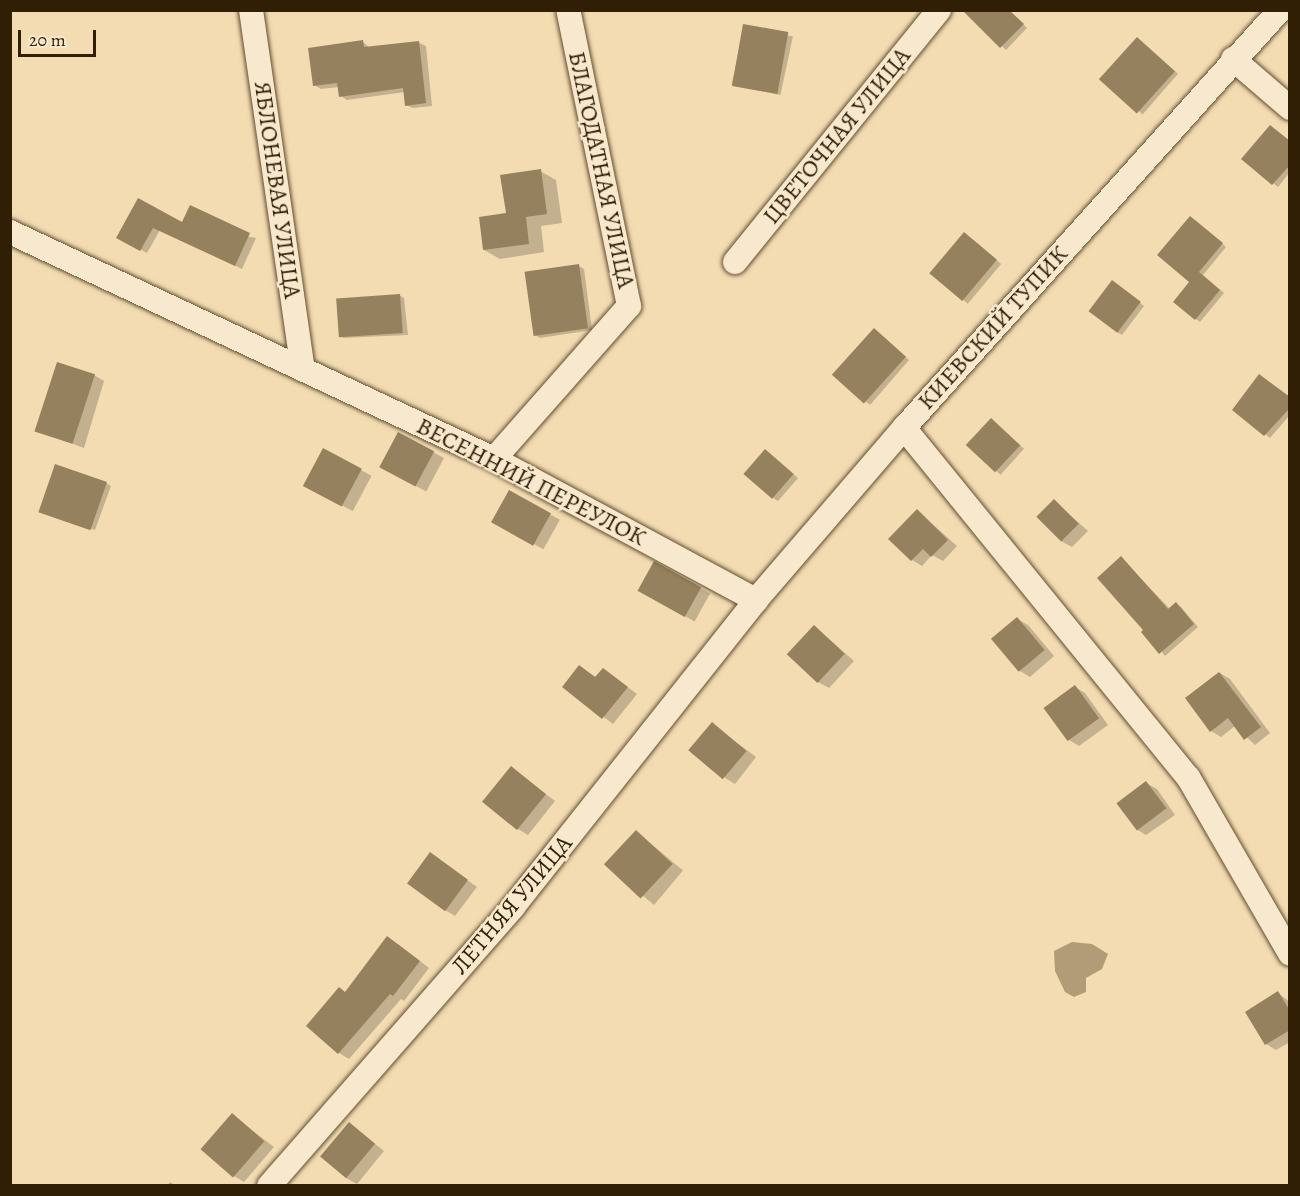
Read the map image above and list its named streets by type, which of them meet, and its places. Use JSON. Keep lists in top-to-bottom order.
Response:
{
  "streets": {
    "street": [
      "ЦВЕТОЧНАЯ УЛИЦА",
      "БЛАГОДАТНАЯ УЛИЦА",
      "ЯБЛОНЕВАЯ УЛИЦА",
      "КИЕВСКИЙ ТУПИК",
      "ВЕСЕННИЙ ПЕРЕУЛОК",
      "ЛЕТНЯЯ УЛИЦА"
    ]
  },
  "crossings": [
    ["БЛАГОДАТНАЯ УЛИЦА", "ВЕСЕННИЙ ПЕРЕУЛОК"],
    ["ЯБЛОНЕВАЯ УЛИЦА", "ВЕСЕННИЙ ПЕРЕУЛОК"],
    ["КИЕВСКИЙ ТУПИК", "ВЕСЕННИЙ ПЕРЕУЛОК"],
    ["КИЕВСКИЙ ТУПИК", "ЛЕТНЯЯ УЛИЦА"],
    ["ВЕСЕННИЙ ПЕРЕУЛОК", "ЛЕТНЯЯ УЛИЦА"]
  ],
  "scale_bar": "20 m"
}
